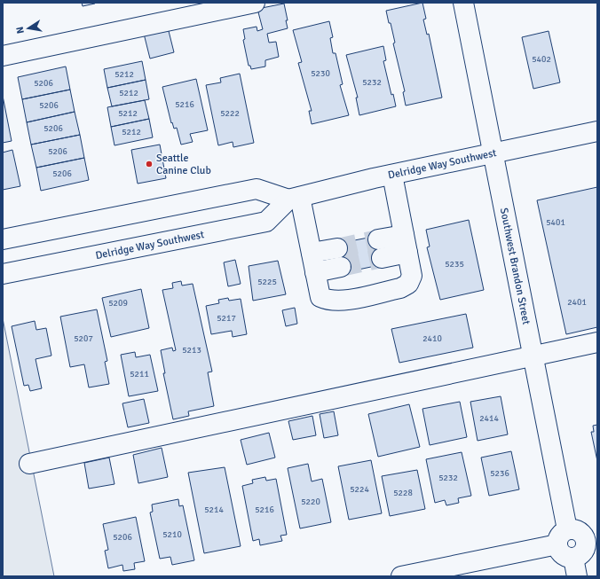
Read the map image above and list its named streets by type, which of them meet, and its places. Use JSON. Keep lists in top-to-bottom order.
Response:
{
  "streets": {
    "main road": ["Delridge Way Southwest", "Southwest Brandon Street"]
  },
  "crossings": [
    ["Delridge Way Southwest", "Southwest Brandon Street"]
  ],
  "places": ["Seattle Canine Club"],
  "house_numbers": [
    "5402",
    "5230",
    "5212",
    "5232",
    "5206",
    "5212",
    "5216",
    "5206",
    "5212",
    "5222",
    "5206",
    "5212",
    "5206",
    "5206",
    "5401",
    "5235",
    "5225",
    "2401",
    "5209",
    "5217",
    "5207",
    "2410",
    "5213",
    "5211",
    "2414",
    "5236",
    "5232",
    "5224",
    "5228",
    "5220",
    "5214",
    "5216",
    "5210",
    "5206"
  ],
  "north": "left"
}
